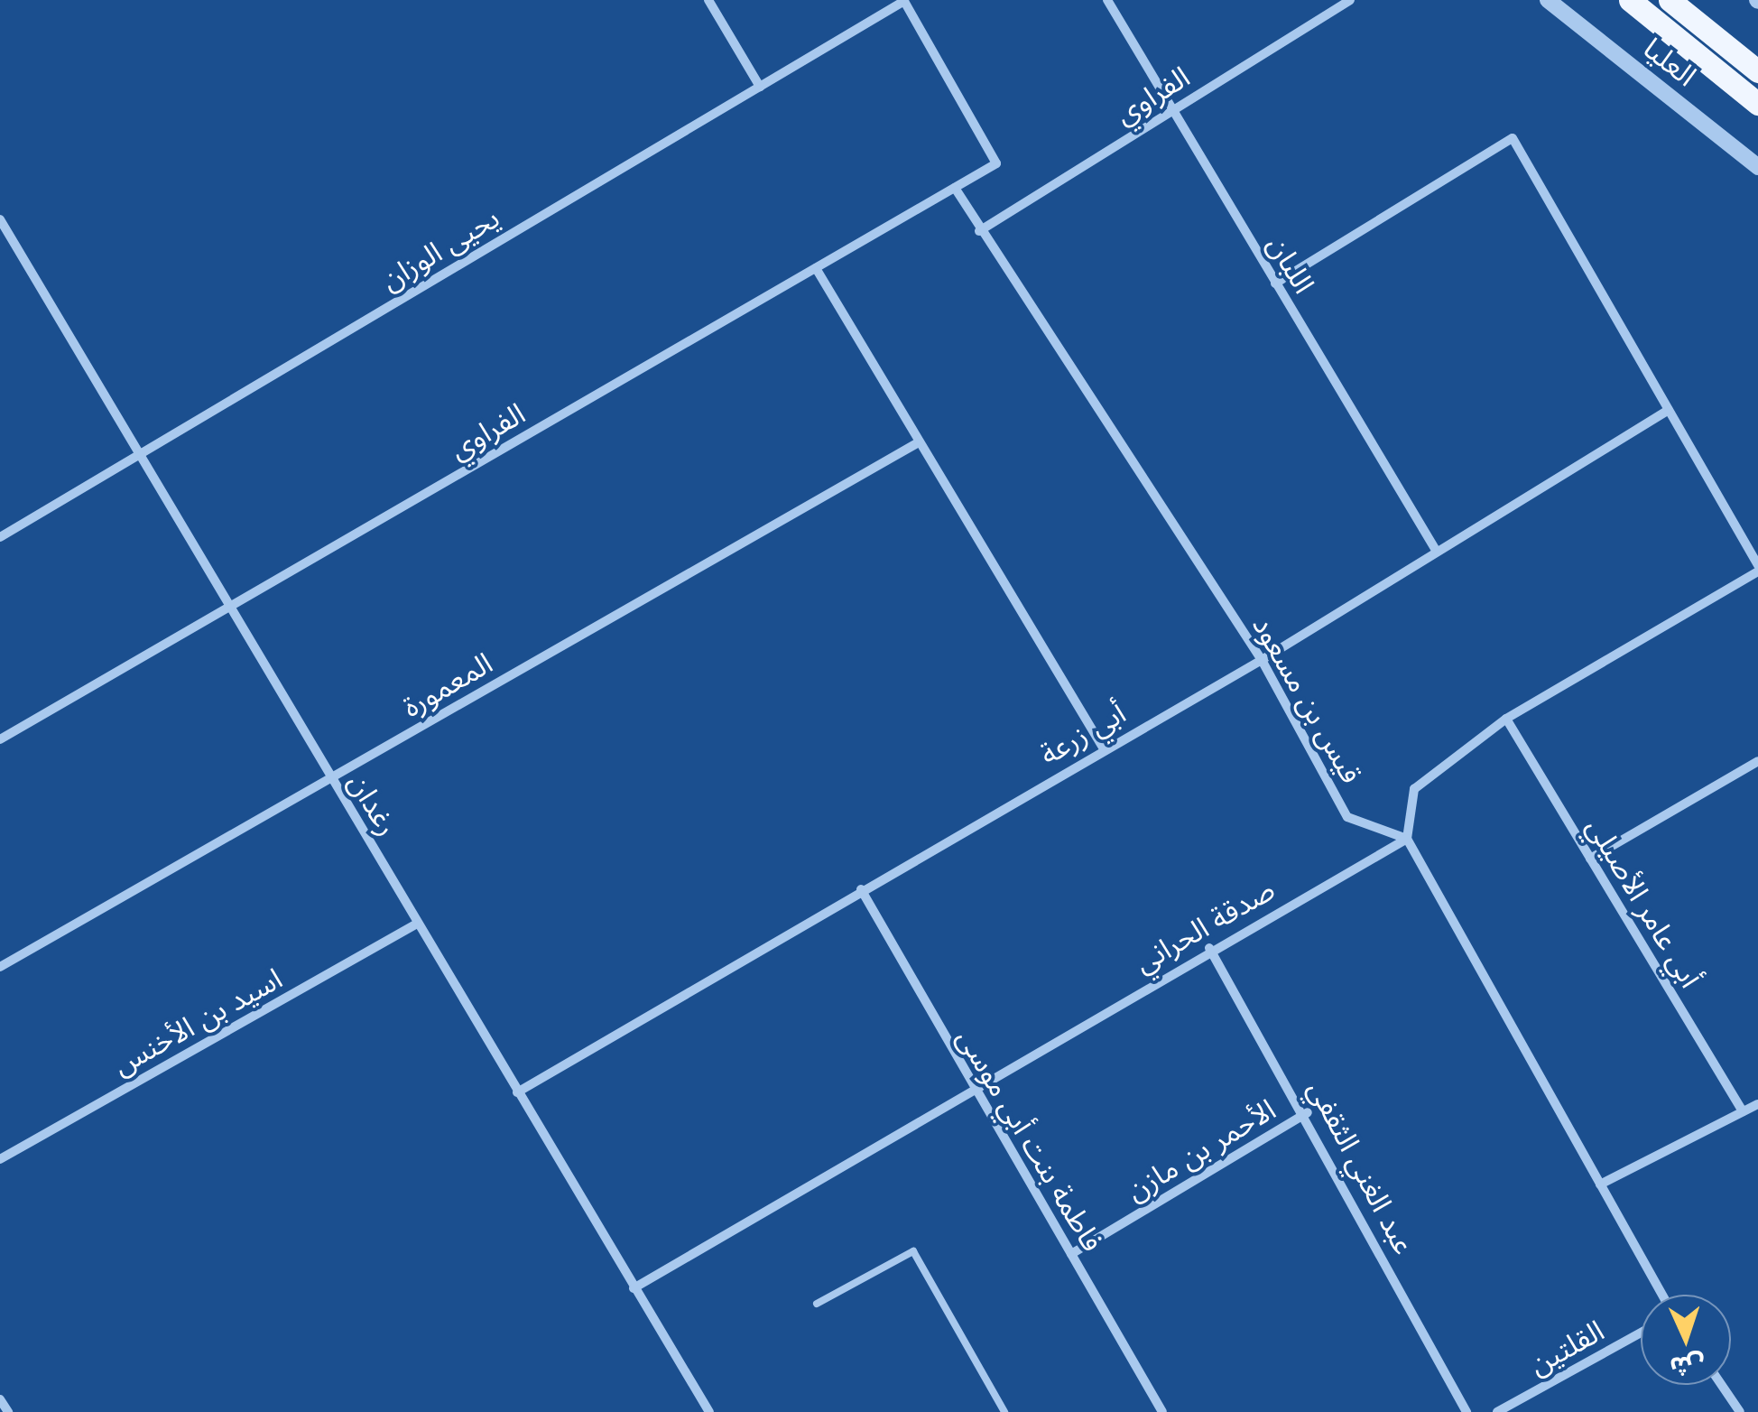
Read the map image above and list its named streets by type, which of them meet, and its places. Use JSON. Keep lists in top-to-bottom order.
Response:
{
  "streets": {
    "street": [
      "العليا",
      "الفراوي",
      "يحيى الوزان",
      "اللبان",
      "المعمورة",
      "قيس بن مسعود",
      "أبي زرعة",
      "رغدان",
      "أبي عامر الأصيلي",
      "صدقة الحراني",
      "اسيد بن الأخنس",
      "فاطمة بنت أبي موسى",
      "الأحمر بن مازن",
      "عبد الغني الثقفي",
      "القلتين"
    ]
  },
  "crossings": [
    ["الفراوي", "يحيى الوزان"],
    ["الفراوي", "اللبان"],
    ["الفراوي", "قيس بن مسعود"],
    ["الفراوي", "رغدان"],
    ["يحيى الوزان", "رغدان"],
    ["اللبان", "أبي زرعة"],
    ["المعمورة", "رغدان"],
    ["قيس بن مسعود", "أبي زرعة"],
    ["قيس بن مسعود", "صدقة الحراني"],
    ["أبي زرعة", "رغدان"],
    ["أبي زرعة", "فاطمة بنت أبي موسى"],
    ["رغدان", "صدقة الحراني"],
    ["رغدان", "اسيد بن الأخنس"],
    ["صدقة الحراني", "فاطمة بنت أبي موسى"],
    ["صدقة الحراني", "عبد الغني الثقفي"],
    ["فاطمة بنت أبي موسى", "الأحمر بن مازن"],
    ["الأحمر بن مازن", "عبد الغني الثقفي"]
  ],
  "north": "bottom"
}
